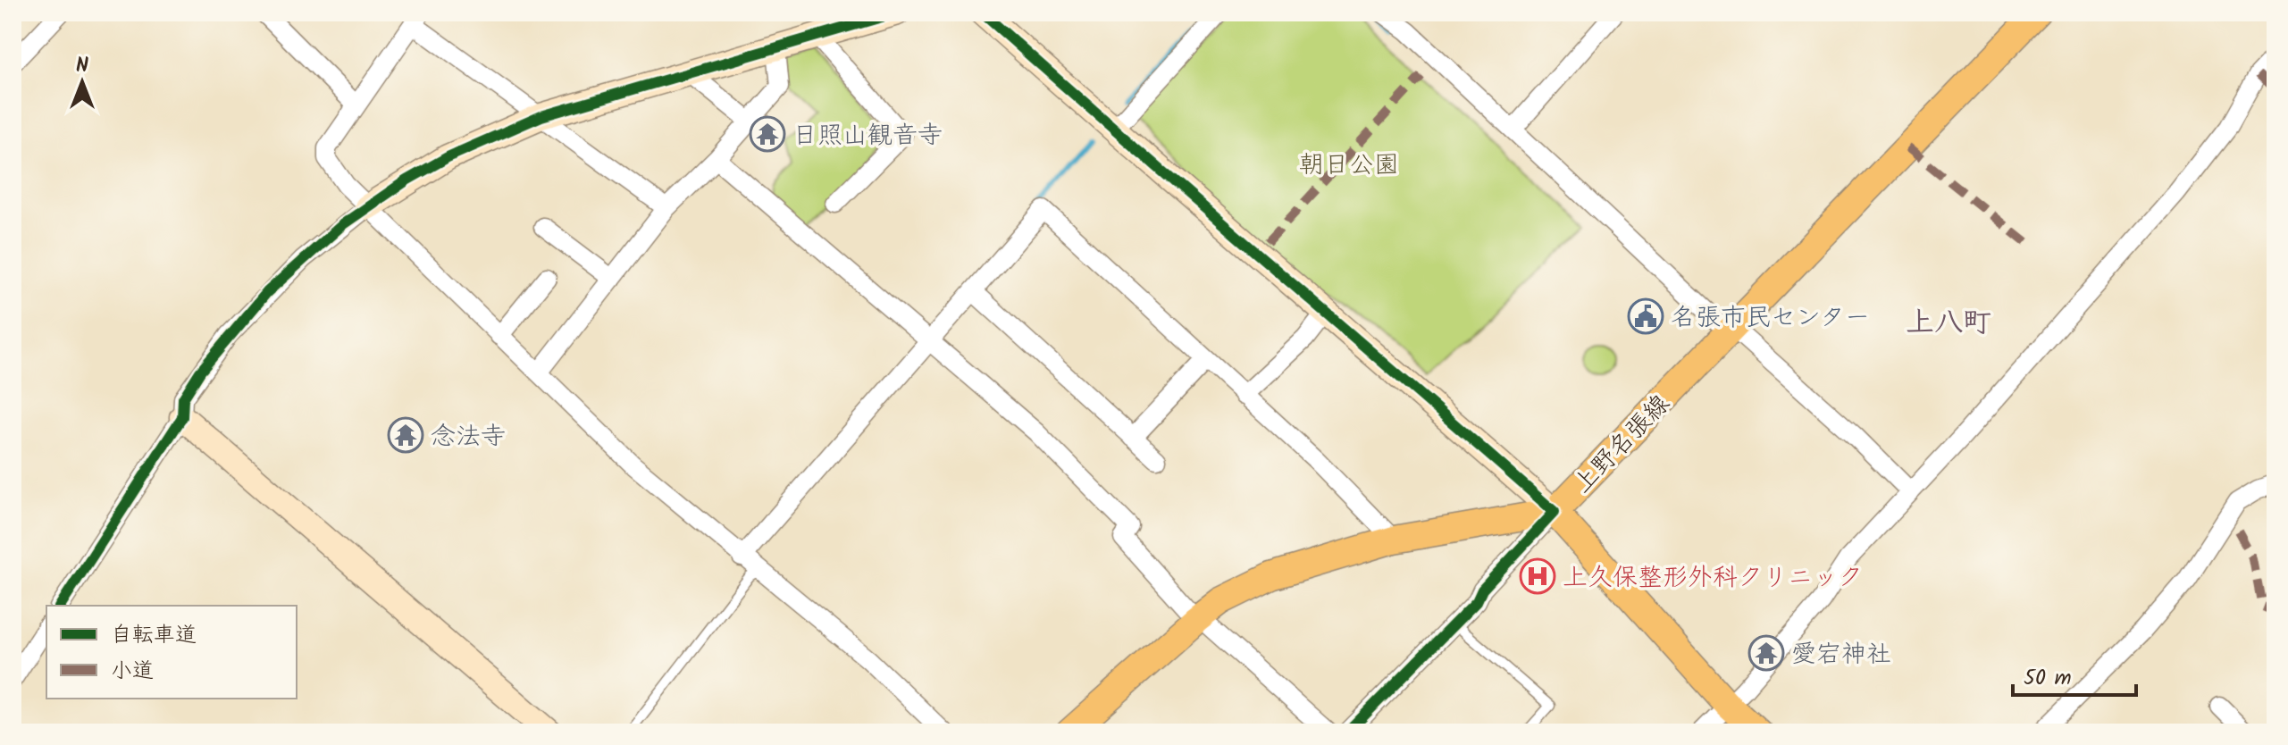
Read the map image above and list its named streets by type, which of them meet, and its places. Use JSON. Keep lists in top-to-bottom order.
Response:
{
  "streets": {
    "main road": ["上野名張線"]
  },
  "districts": ["上八町"],
  "parks": ["朝日公園"],
  "places": {
    "temple": ["日照山観音寺", "念法寺", "愛宕神社"],
    "public building": ["名張市民センター"],
    "hospital": ["上久保整形外科クリニック"]
  },
  "legend": ["自転車道", "小道"],
  "scale_bar": "50 m",
  "north": "top"
}
